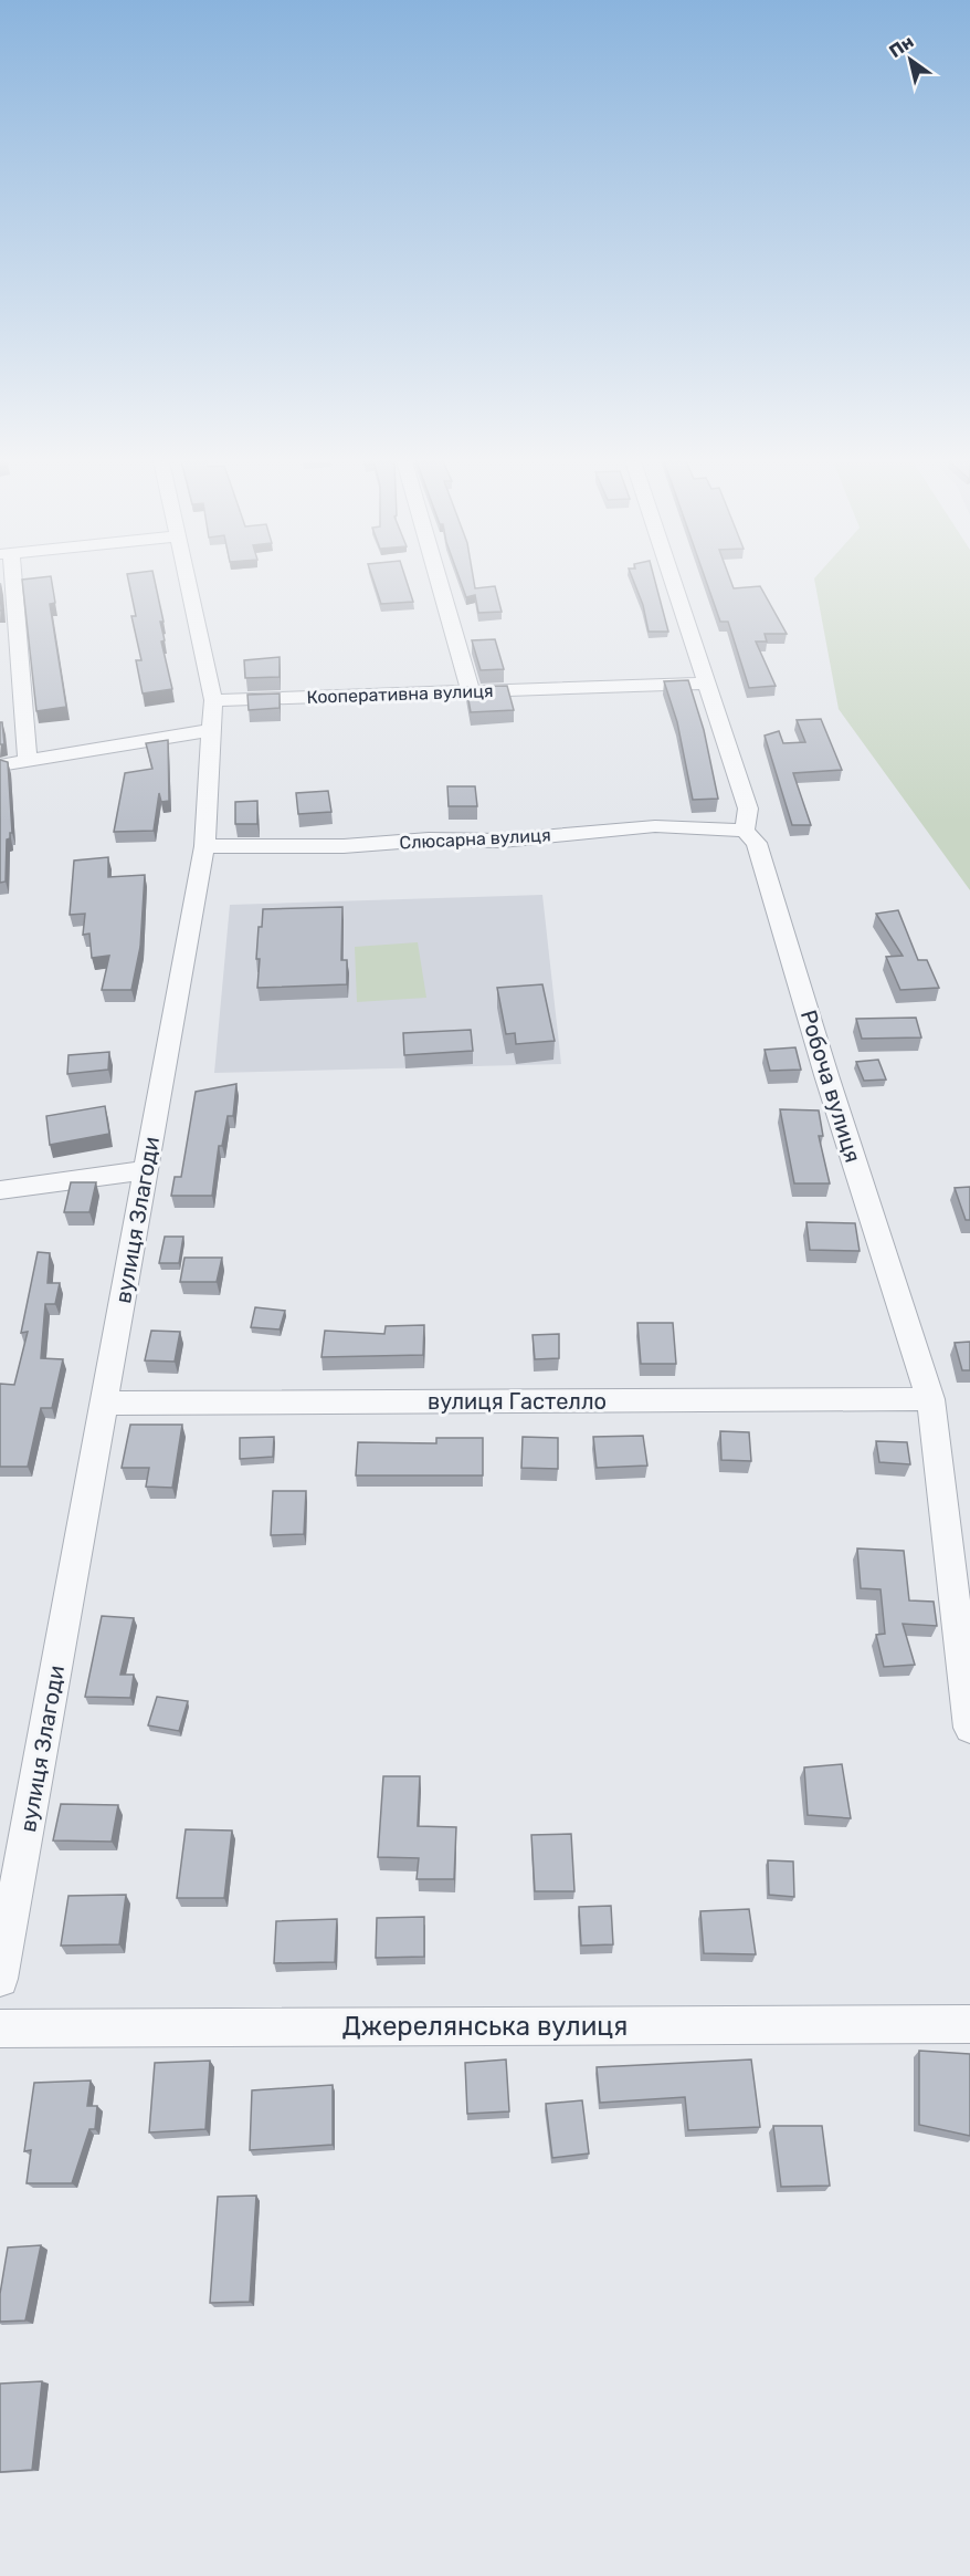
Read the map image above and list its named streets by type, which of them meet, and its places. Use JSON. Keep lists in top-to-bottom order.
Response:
{
  "streets": {
    "street": [
      "Кооперативна вулиця",
      "Слюсарна вулиця",
      "Робоча вулиця",
      "вулиця Злагоди",
      "вулиця Гастелло",
      "Джерелянська вулиця"
    ]
  },
  "crossings": [
    ["Кооперативна вулиця", "вулиця Злагоди"],
    ["Слюсарна вулиця", "Робоча вулиця"],
    ["Слюсарна вулиця", "вулиця Злагоди"],
    ["Робоча вулиця", "вулиця Гастелло"],
    ["вулиця Злагоди", "вулиця Гастелло"]
  ],
  "north": "top left"
}
